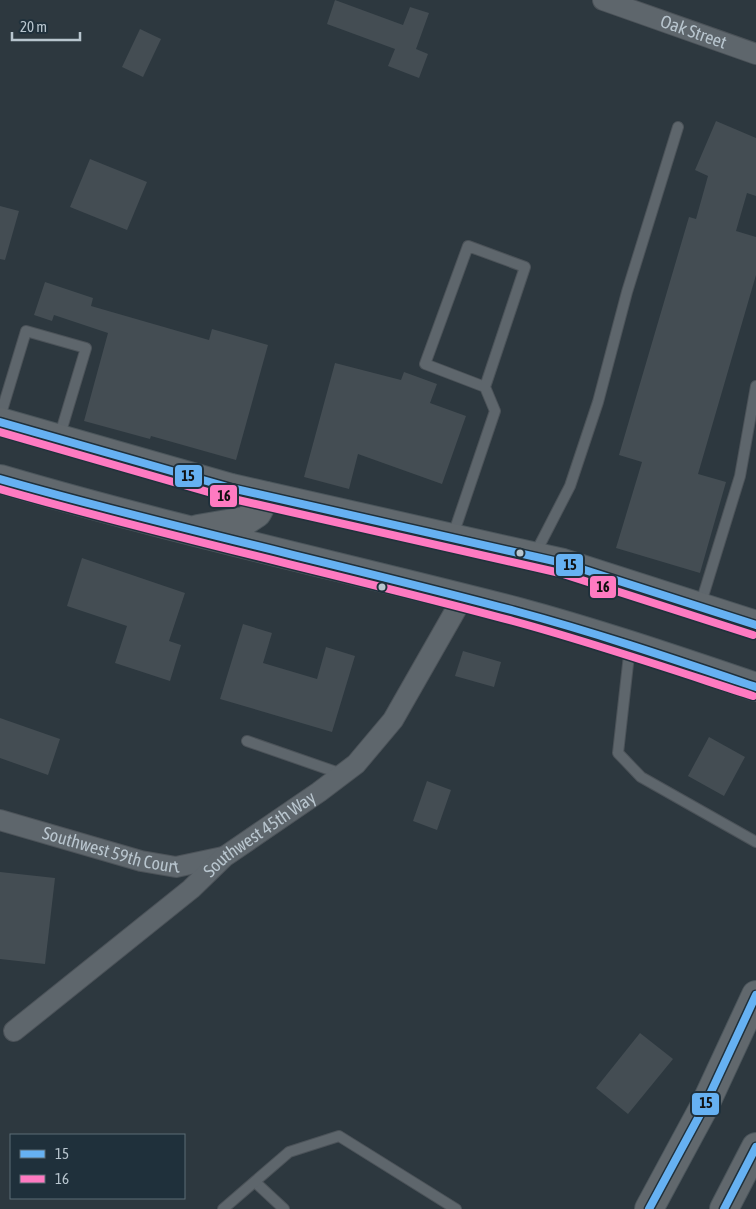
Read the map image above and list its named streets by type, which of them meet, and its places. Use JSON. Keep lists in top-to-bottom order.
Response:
{
  "streets": {
    "street": ["Oak Street", "Southwest 45th Way", "Southwest 59th Court"]
  },
  "crossings": [
    ["Southwest 45th Way", "Southwest 59th Court"]
  ],
  "lines": ["transit line 15", "transit line 16"],
  "legend": ["15", "16"],
  "scale_bar": "20 m"
}
